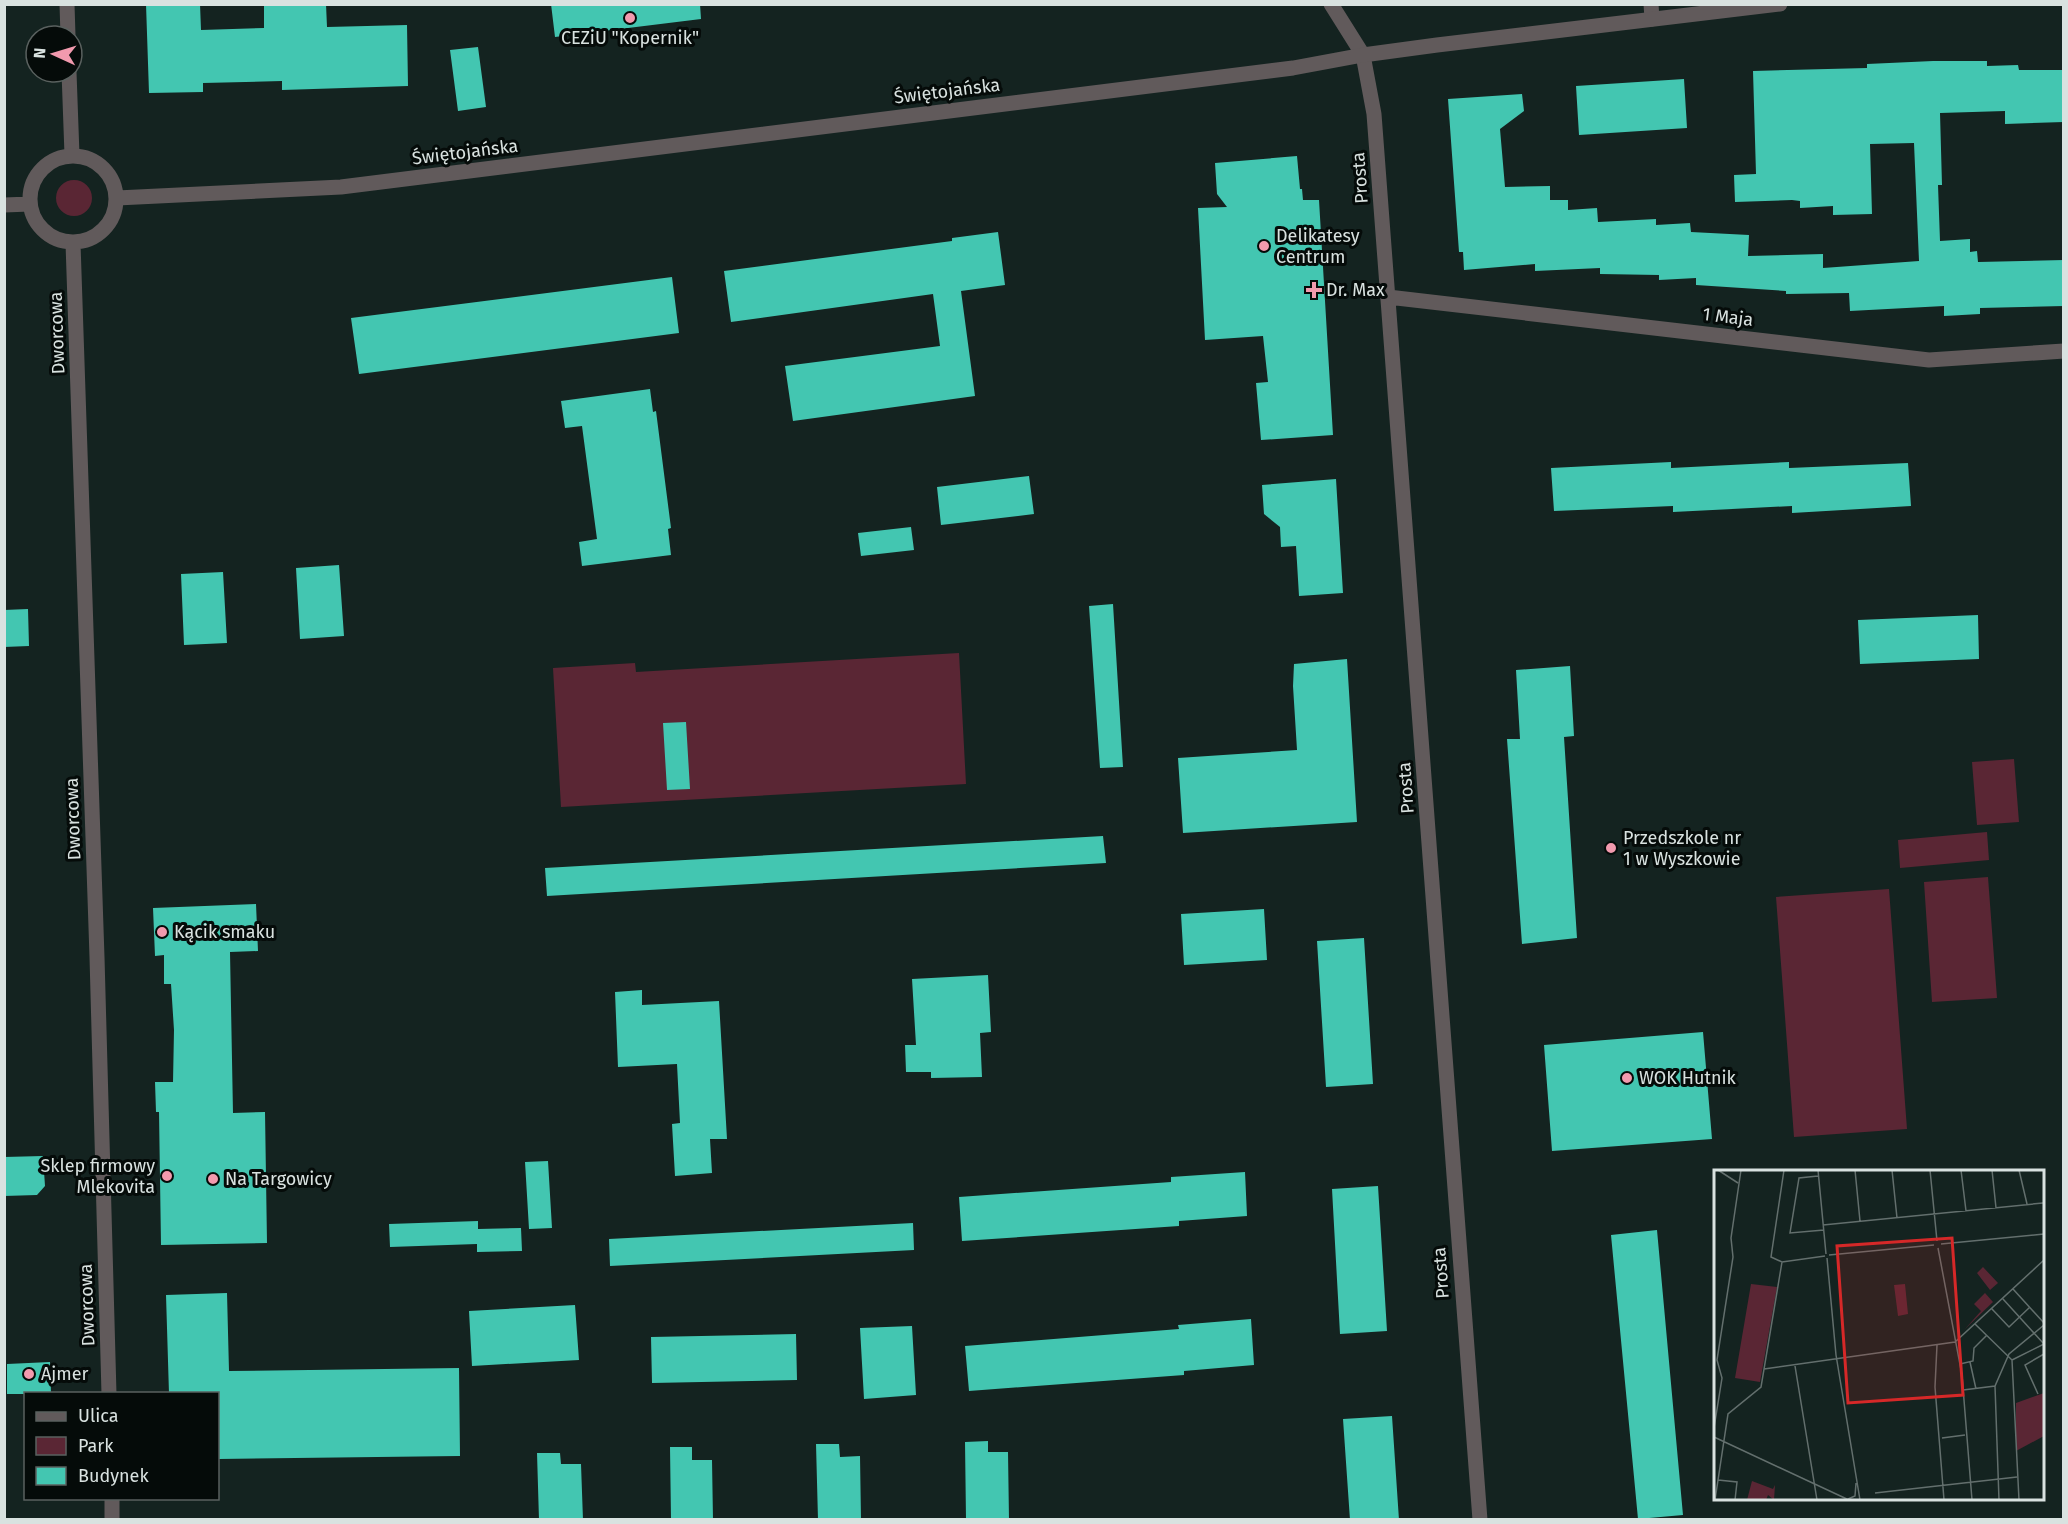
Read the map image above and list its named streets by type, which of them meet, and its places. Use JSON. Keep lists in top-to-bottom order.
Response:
{
  "streets": {
    "street": [
      "Świętojańska",
      "Prosta",
      "1 Maja",
      "Dworcowa"
    ]
  },
  "crossings": [
    ["Świętojańska", "Prosta"],
    ["Świętojańska", "Dworcowa"],
    ["Prosta", "1 Maja"]
  ],
  "places": {
    "other": [
      "CEZiU \"Kopernik\"",
      "Delikatesy Centrum",
      "Przedszkole nr 1 w Wyszkowie",
      "Kącik smaku",
      "WOK Hutnik",
      "Sklep firmowy Mlekovita",
      "Na Targowicy",
      "Ajmer"
    ],
    "health": ["Dr. Max"]
  },
  "legend": ["Ulica", "Park", "Budynek"],
  "north": "left"
}
